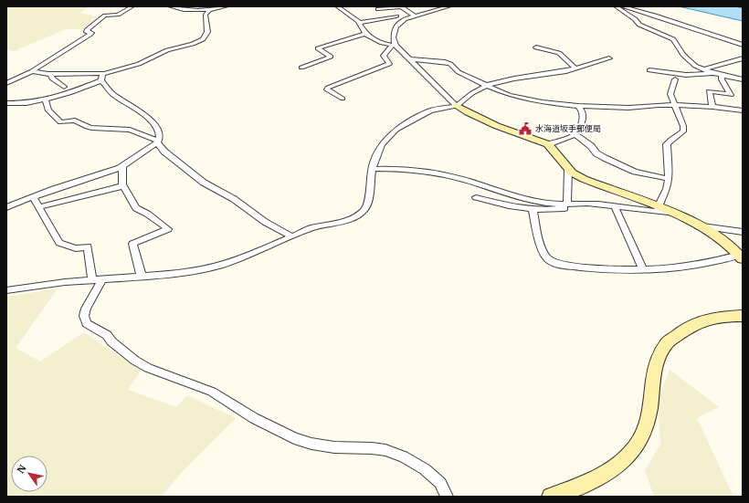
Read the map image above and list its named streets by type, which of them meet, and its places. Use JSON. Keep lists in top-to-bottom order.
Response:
{
  "places": {
    "public building": ["水海道坂手郵便局"]
  },
  "north": "top left"
}
